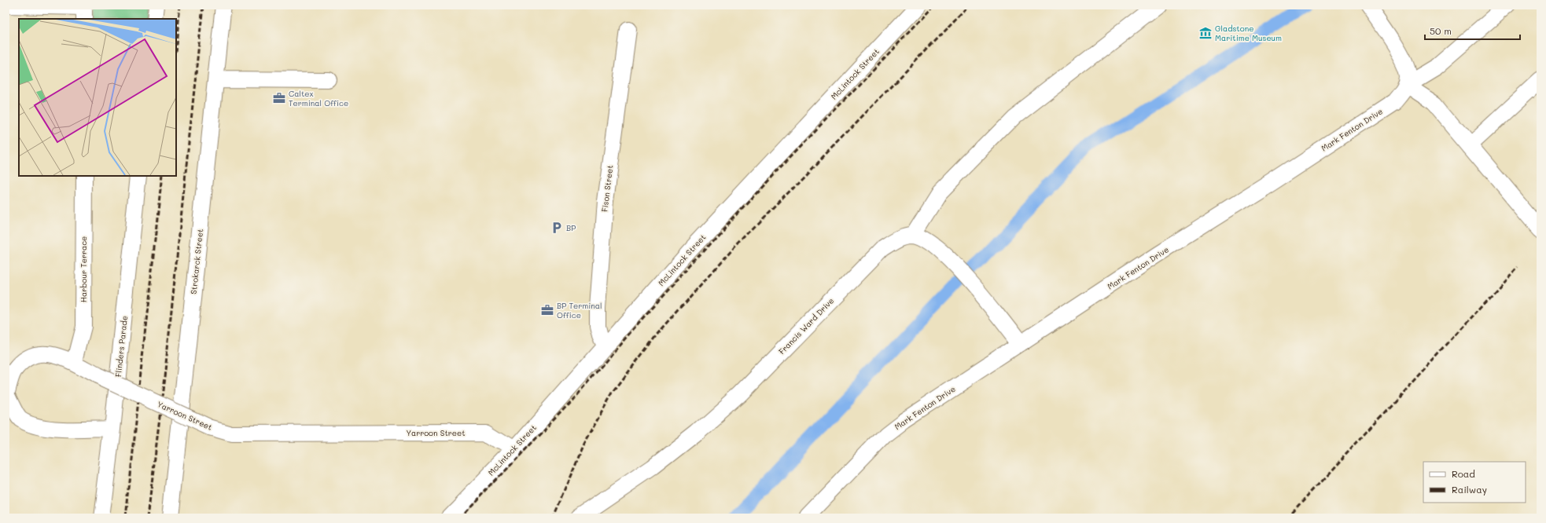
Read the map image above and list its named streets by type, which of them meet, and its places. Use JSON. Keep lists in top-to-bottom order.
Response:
{
  "streets": {
    "street": [
      "McLintock Street",
      "Mark Fenton Drive",
      "Fison Street",
      "Strokarck Street",
      "Harbour Terrace",
      "Francis Ward Drive",
      "Flinders Parade",
      "Yarroon Street"
    ]
  },
  "crossings": [
    ["McLintock Street", "Fison Street"],
    ["McLintock Street", "Yarroon Street"],
    ["Harbour Terrace", "Yarroon Street"],
    ["Flinders Parade", "Yarroon Street"]
  ],
  "places": {
    "museum": ["Gladstone Maritime Museum"],
    "office": ["Caltex Terminal Office", "BP Terminal Office"],
    "parking": ["BP"]
  },
  "legend": ["Road", "Railway"],
  "scale_bar": "50 m"
}
